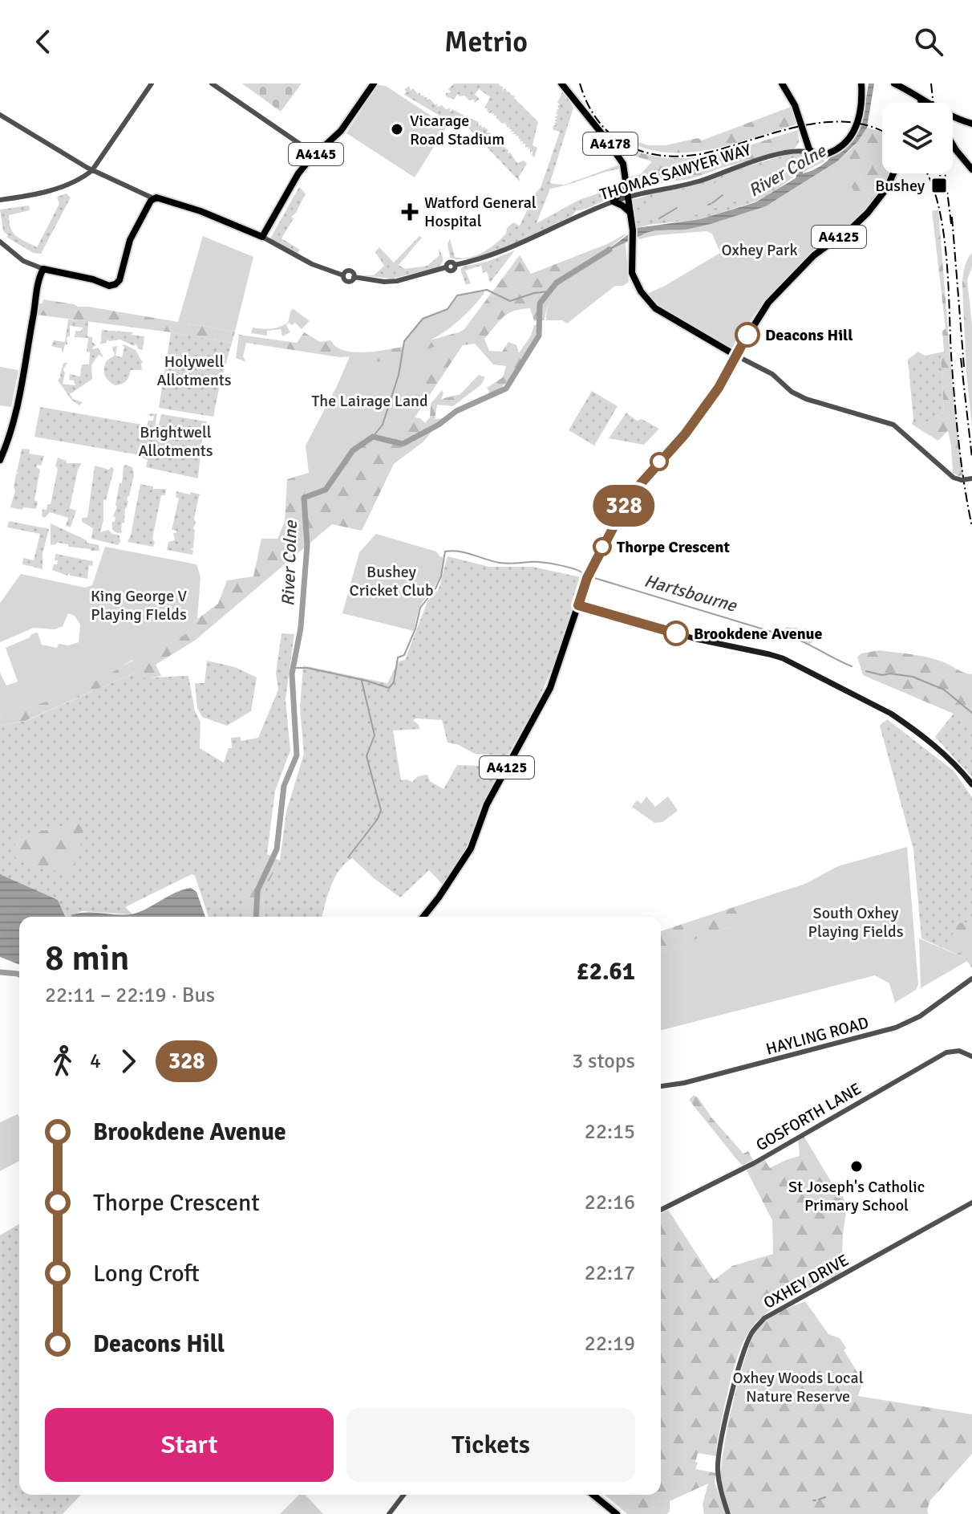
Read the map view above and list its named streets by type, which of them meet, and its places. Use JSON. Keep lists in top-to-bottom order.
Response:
{
  "streets": {
    "main road": ["A4178", "A4145", "A4125"],
    "street": [
      "THOMAS SAWYER WAY",
      "HAYLING ROAD",
      "GOSFORTH LANE",
      "OXHEY DRIVE"
    ]
  },
  "crossings": [
    ["A4178", "THOMAS SAWYER WAY"],
    ["A4178", "A4125"],
    ["A4145", "THOMAS SAWYER WAY"]
  ],
  "water": ["River Colne", "Hartsbourne"],
  "parks": [
    "Oxhey Park",
    "Holywell Allotments",
    "The Lairage Land",
    "Brightwell Allotments",
    "Bushey Cricket Club",
    "King George V Playing FIelds",
    "South Oxhey Playing Fields",
    "Oxhey Woods Local Nature Reserve"
  ],
  "places": {
    "other": [
      "Vicarage Road Stadium",
      "Deacons Hill",
      "Thorpe Crescent",
      "Brookdene Avenue",
      "St Joseph's Catholic Primary School"
    ],
    "transit": ["Bushey"],
    "health": ["Watford General Hospital"]
  },
  "lines": ["bus line 328"],
  "page": {
    "header": "Metrio",
    "on_map": "328",
    "heading": ["8 min", "22:11 – 22:19 · Bus", "£2.61"],
    "legs": ["4", "328", "3 stops"],
    "list": [
      {
        "name": "Brookdene Avenue",
        "value": "22:15"
      },
      {
        "name": "Thorpe Crescent",
        "value": "22:16"
      },
      {
        "name": "Long Croft",
        "value": "22:17"
      },
      {
        "name": "Deacons Hill",
        "value": "22:19"
      }
    ],
    "buttons": ["Start", "Tickets"]
  }
}
